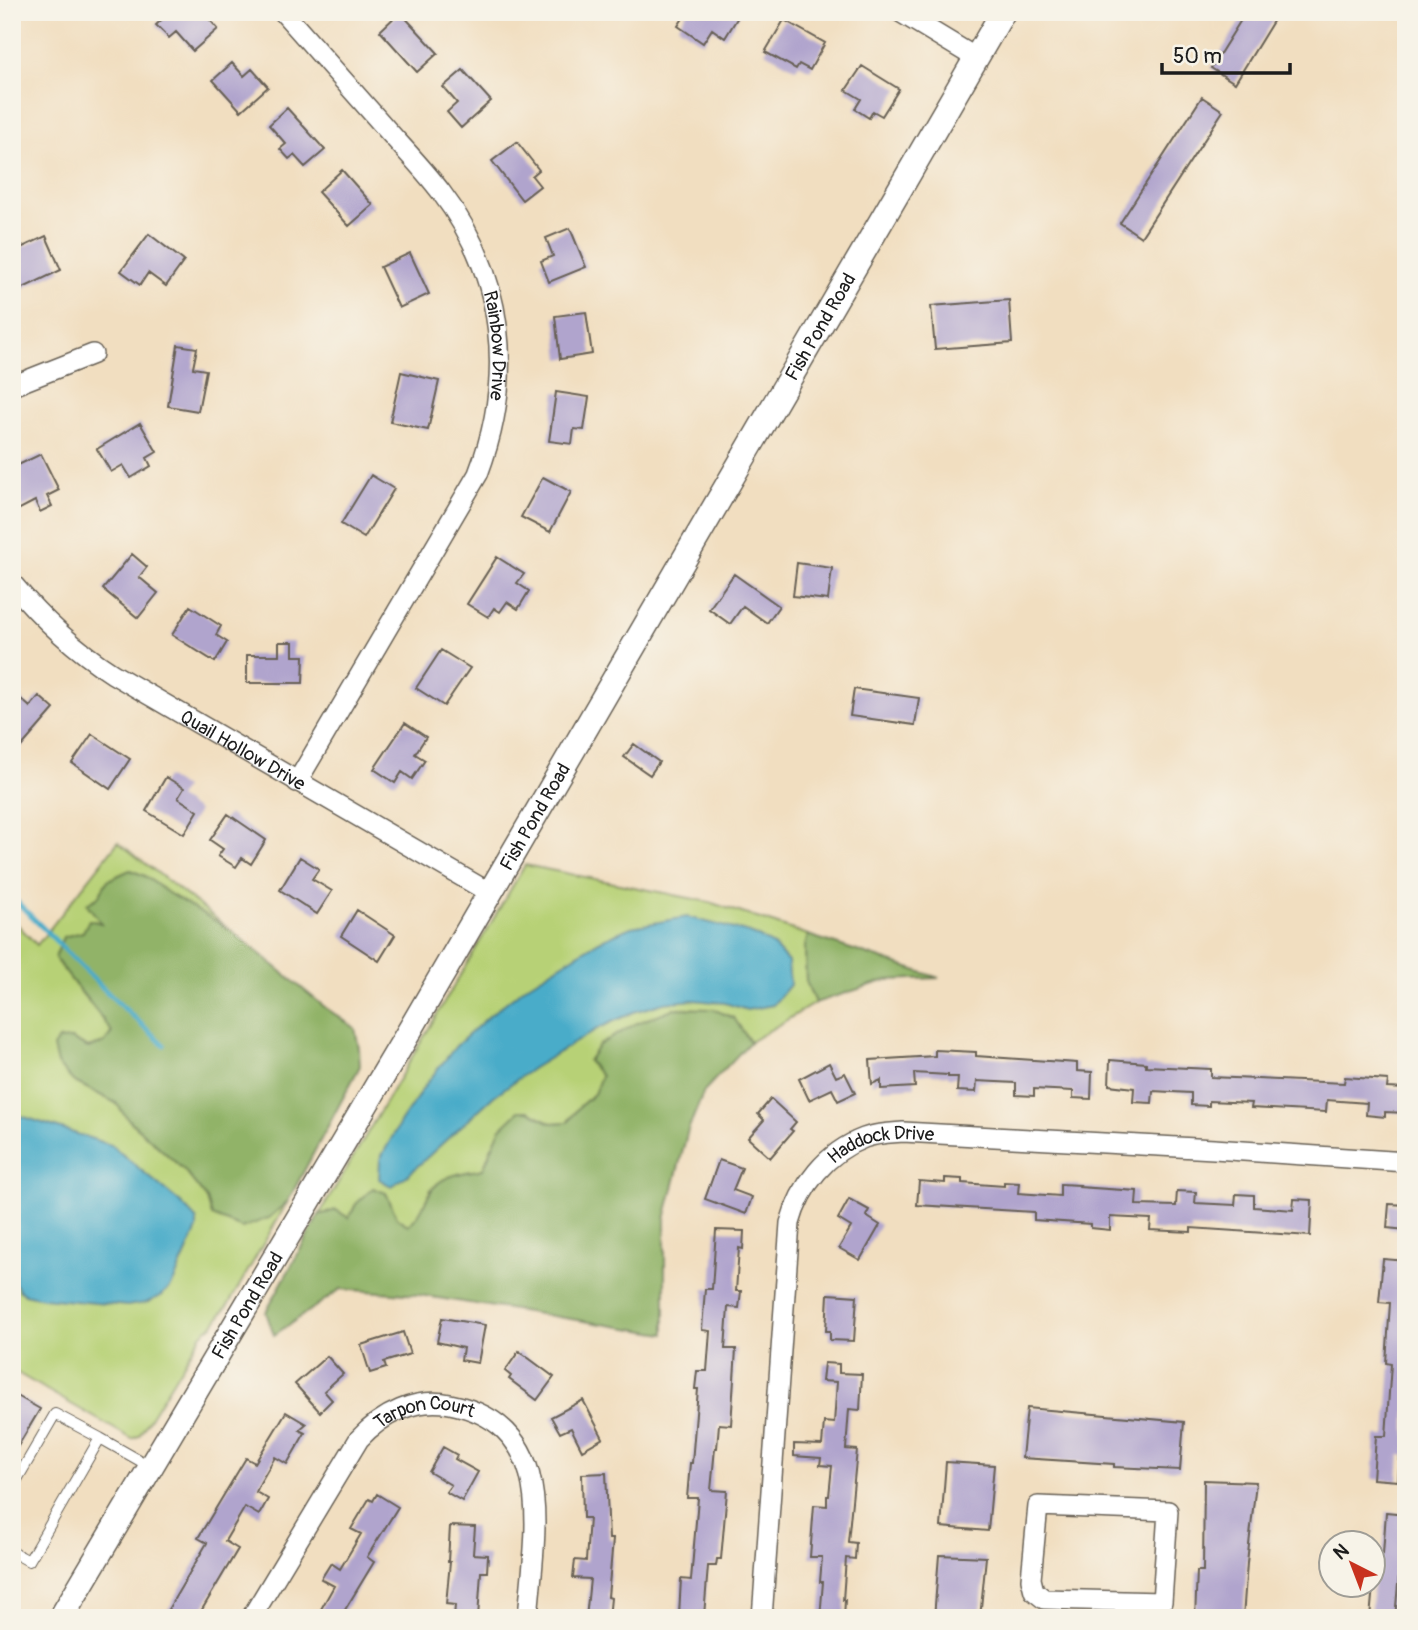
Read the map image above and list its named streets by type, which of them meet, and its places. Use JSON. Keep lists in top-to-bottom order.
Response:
{
  "streets": {
    "street": [
      "Fish Pond Road",
      "Rainbow Drive",
      "Quail Hollow Drive",
      "Haddock Drive",
      "Tarpon Court"
    ]
  },
  "crossings": [
    ["Fish Pond Road", "Quail Hollow Drive"],
    ["Rainbow Drive", "Quail Hollow Drive"]
  ],
  "scale_bar": "50 m",
  "north": "top left"
}
